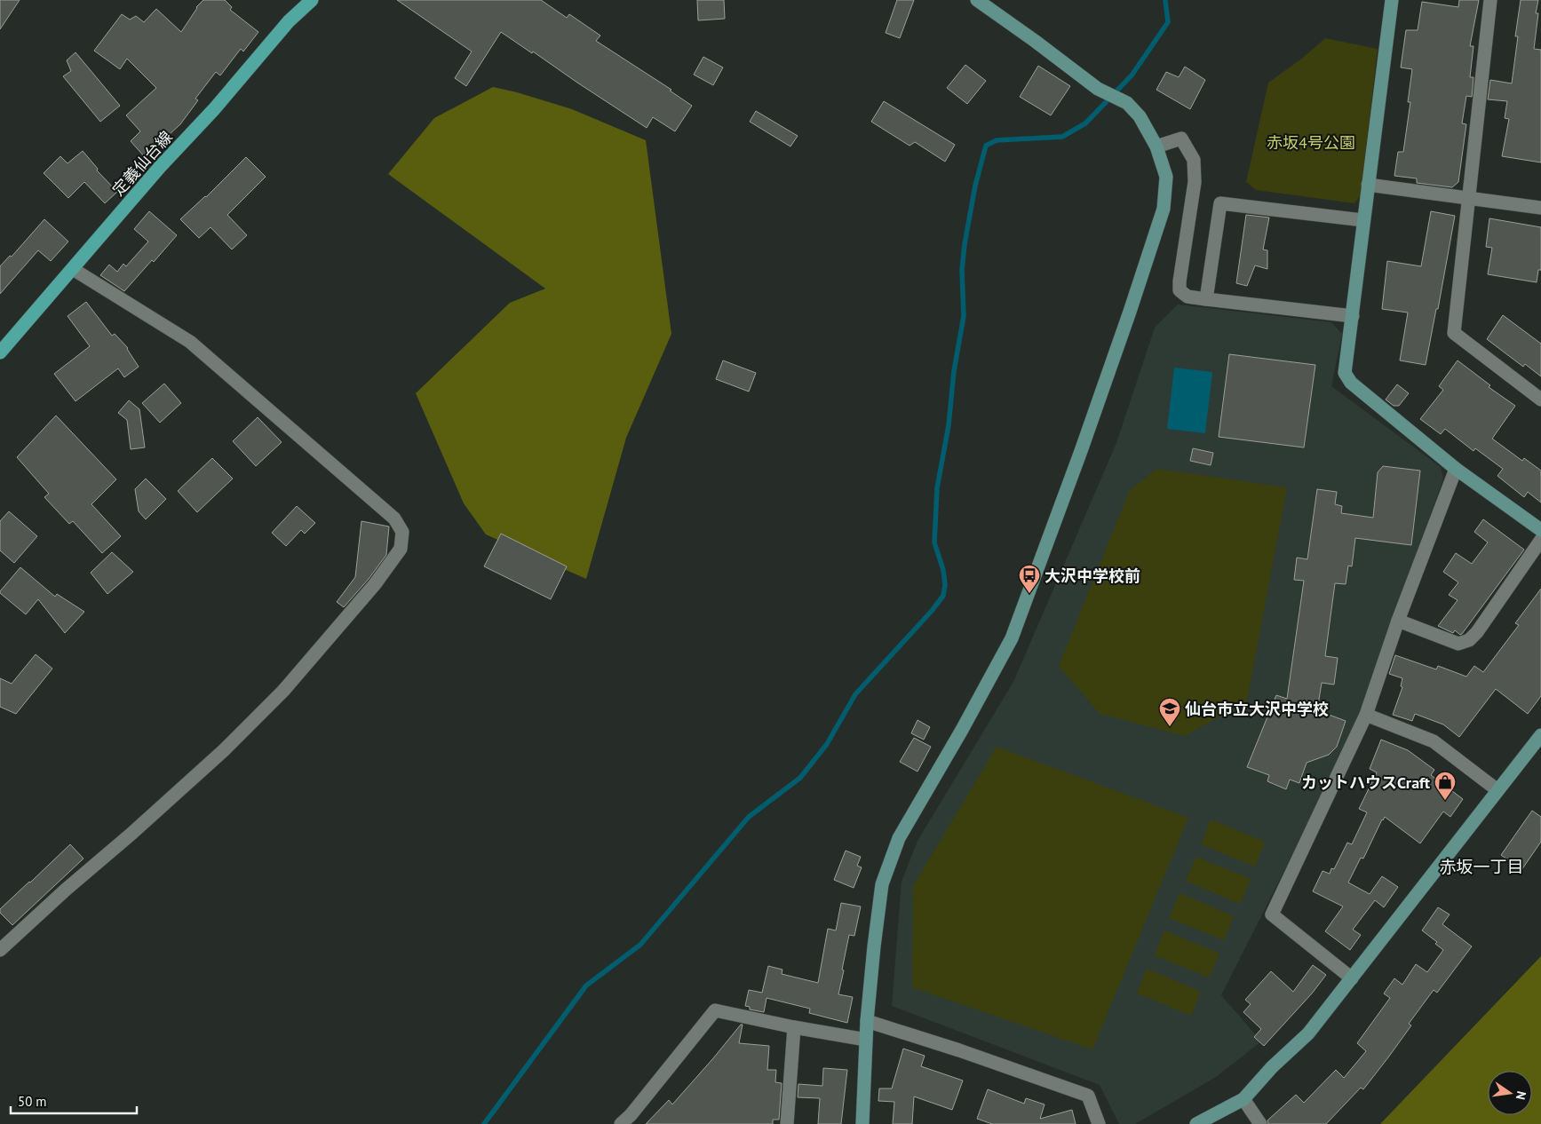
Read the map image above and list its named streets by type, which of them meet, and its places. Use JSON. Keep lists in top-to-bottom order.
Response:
{
  "streets": {
    "main road": ["定義仙台線"]
  },
  "districts": ["赤坂一丁目"],
  "parks": ["赤坂4号公園"],
  "places": {
    "bus stop": ["大沢中学校前"],
    "school or university": ["仙台市立大沢中学校"],
    "shop": ["カットハウスCraft"]
  },
  "scale_bar": "50 m",
  "north": "right"
}
